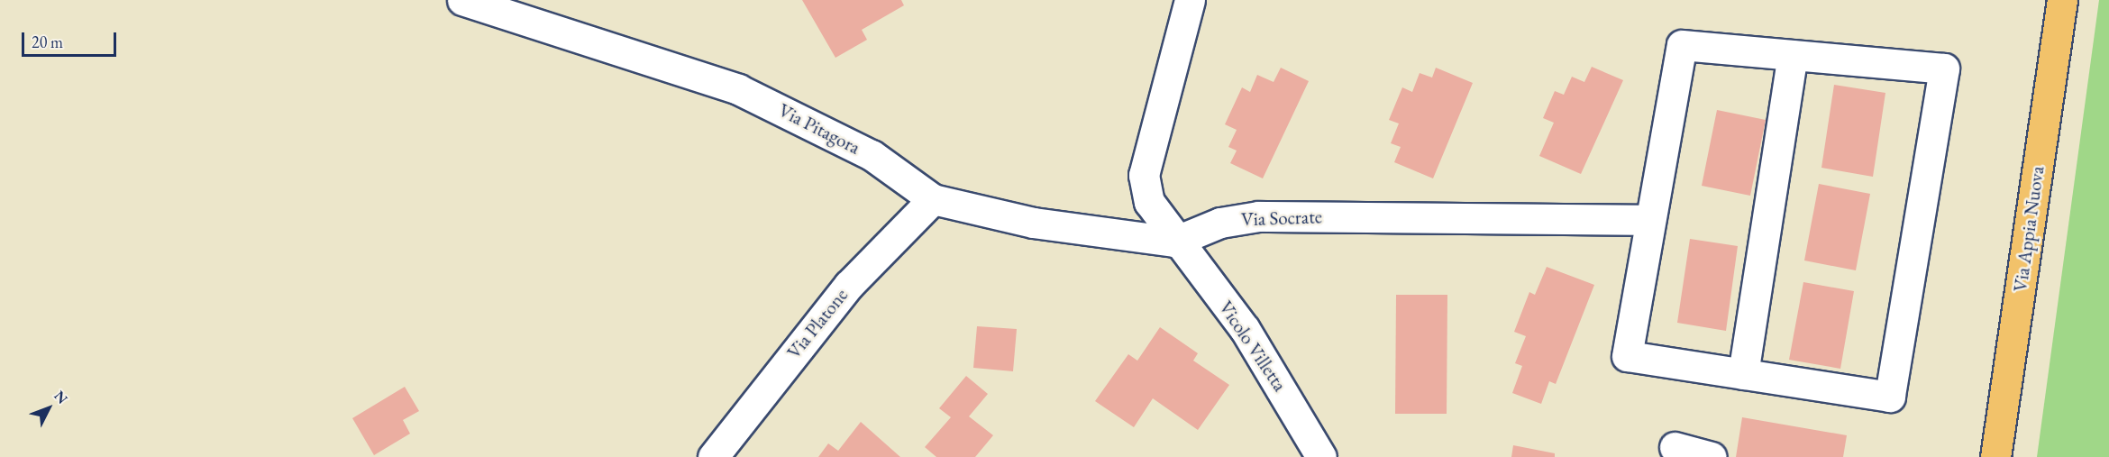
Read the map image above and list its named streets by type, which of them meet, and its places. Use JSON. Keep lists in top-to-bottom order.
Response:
{
  "streets": {
    "main road": ["Via Appia Nuova"],
    "street": [
      "Via Pitagora",
      "Via Socrate",
      "Via Platone",
      "Vicolo Villetta"
    ]
  },
  "crossings": [
    ["Via Pitagora", "Via Socrate"],
    ["Via Pitagora", "Via Platone"],
    ["Via Pitagora", "Vicolo Villetta"],
    ["Via Socrate", "Vicolo Villetta"]
  ],
  "scale_bar": "20 m",
  "north": "top right"
}
